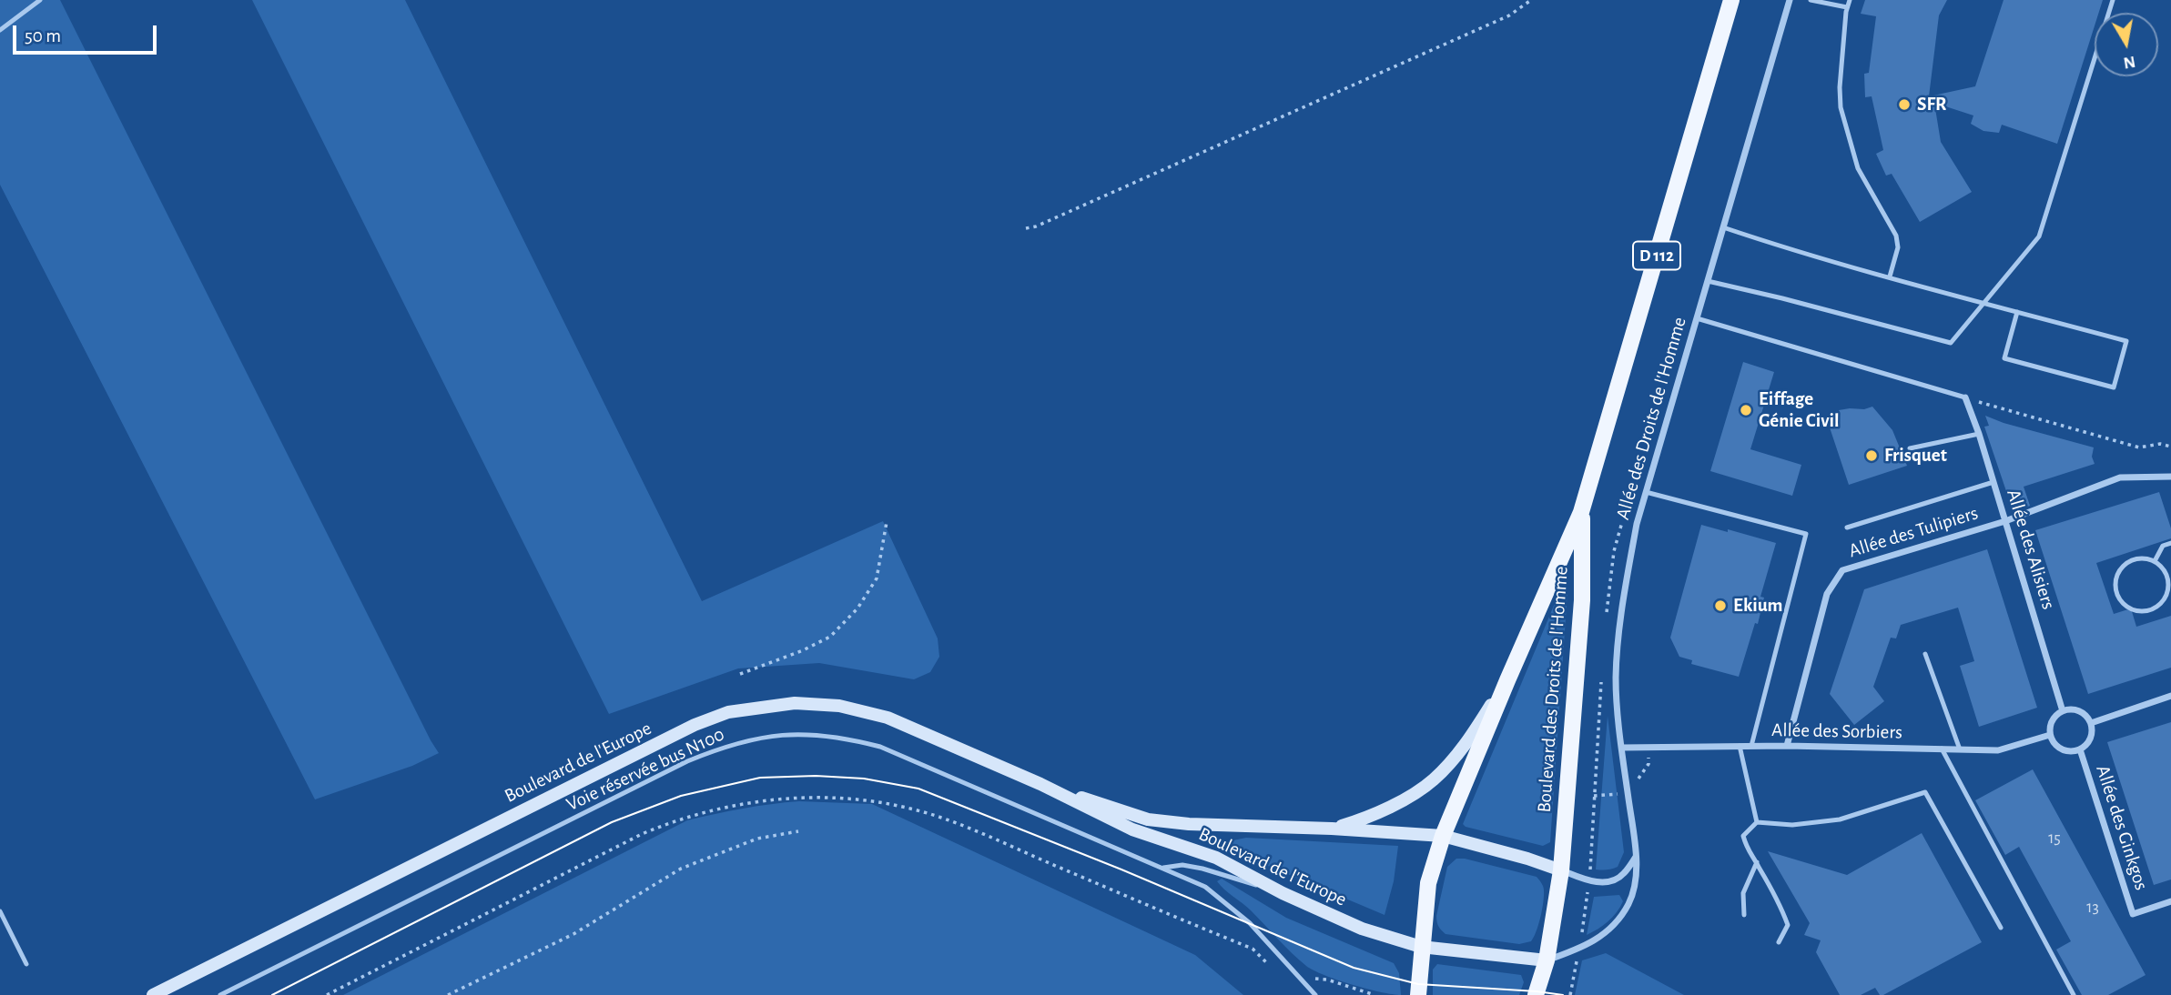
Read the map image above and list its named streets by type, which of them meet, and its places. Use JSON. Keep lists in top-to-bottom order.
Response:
{
  "streets": {
    "main road": ["D 112", "Boulevard des Droits de l'Homme"],
    "street": [
      "Allée des Droits de l'Homme",
      "Allée des Tulipiers",
      "Allée des Alisiers",
      "Allée des Sorbiers",
      "Boulevard de l'Europe",
      "Allée des Ginkgos"
    ],
    "lane": ["Voie réservée bus N100"]
  },
  "crossings": [
    ["Allée des Droits de l'Homme", "Boulevard des Droits de l'Homme"],
    ["Allée des Droits de l'Homme", "Allée des Sorbiers"],
    ["Allée des Droits de l'Homme", "Boulevard de l'Europe"],
    ["Allée des Tulipiers", "Allée des Alisiers"],
    ["Allée des Tulipiers", "Allée des Sorbiers"],
    ["Allée des Alisiers", "Allée des Sorbiers"],
    ["Allée des Alisiers", "Allée des Ginkgos"],
    ["Boulevard des Droits de l'Homme", "Boulevard de l'Europe"],
    ["Allée des Sorbiers", "Allée des Ginkgos"]
  ],
  "places": [
    "SFR",
    "Eiffage Génie Civil",
    "Frisquet",
    "Ekium"
  ],
  "house_numbers": ["15", "13"],
  "scale_bar": "50 m",
  "north": "bottom"
}
